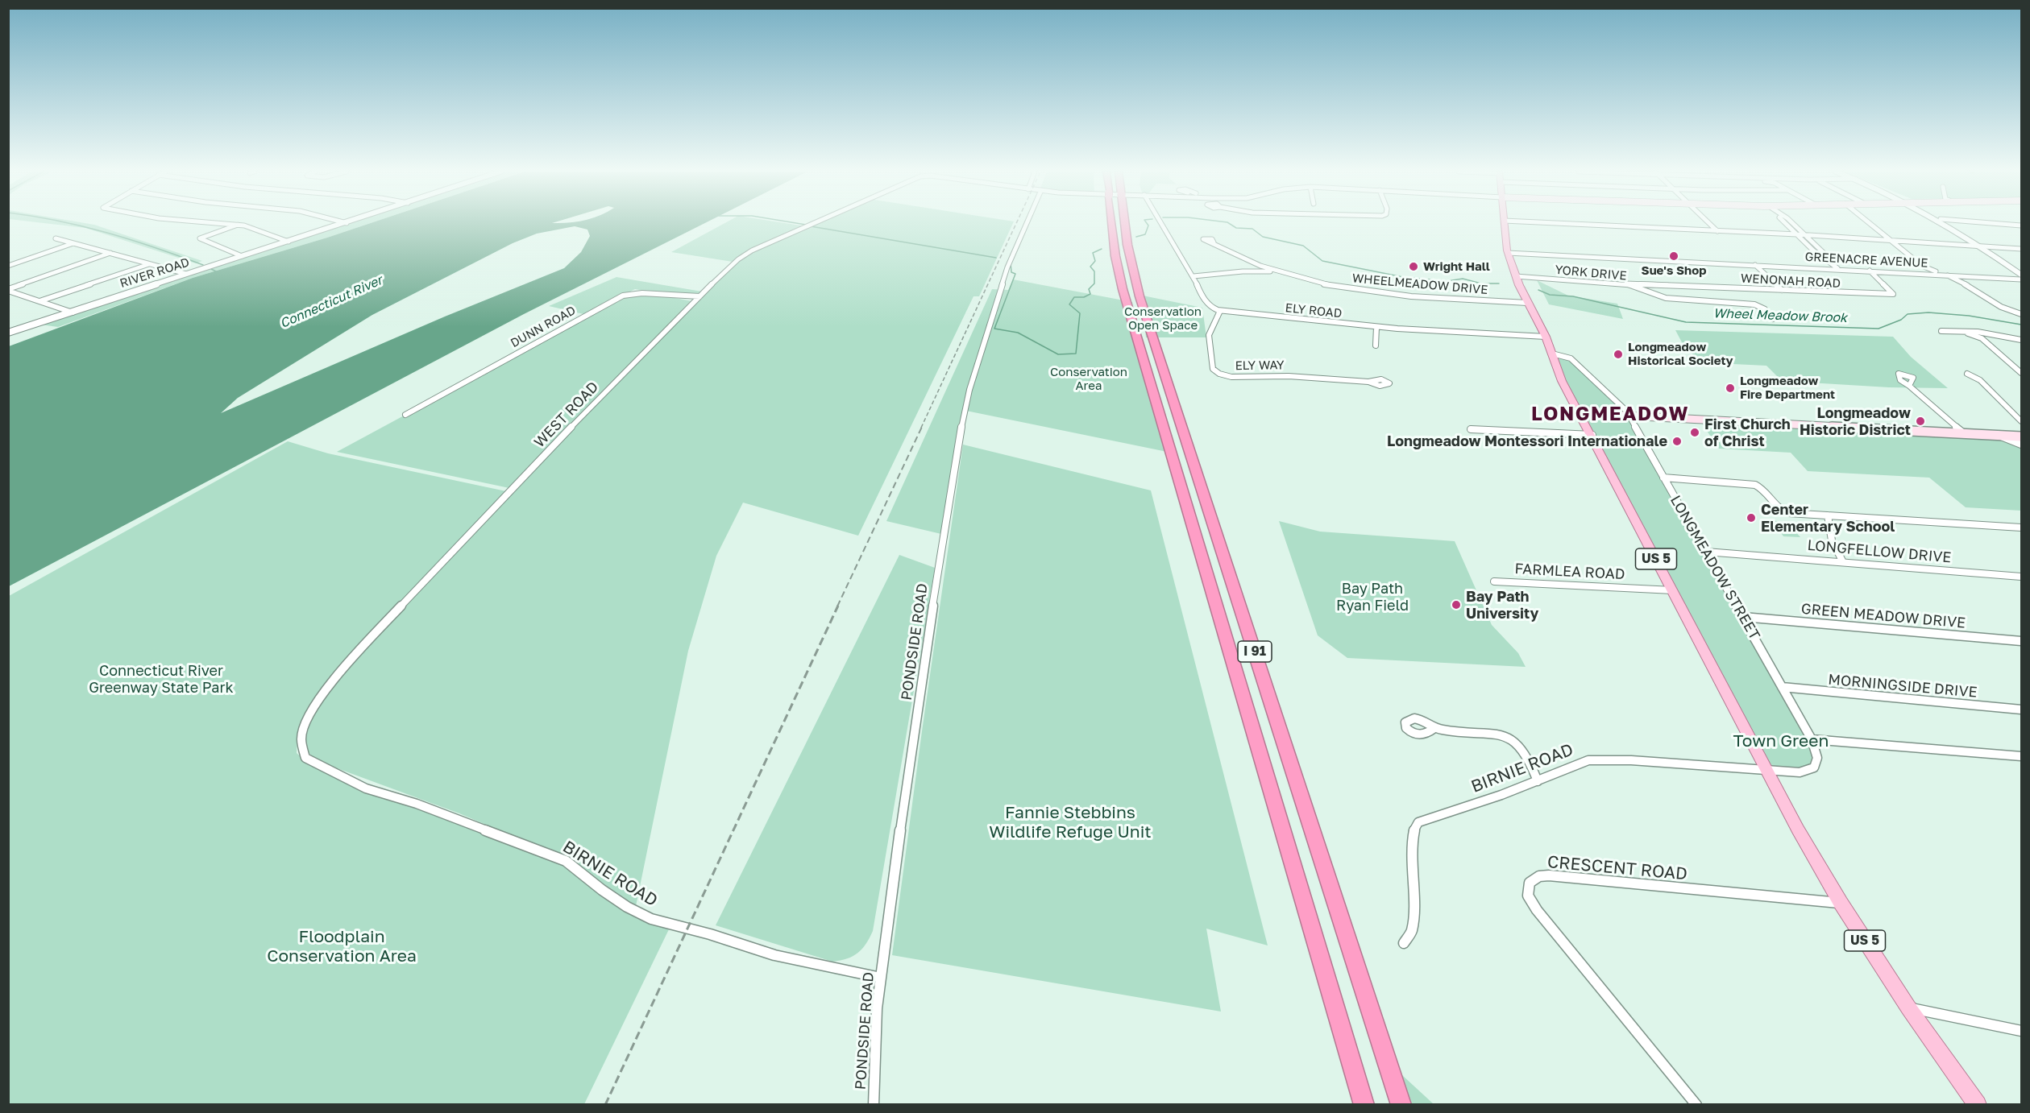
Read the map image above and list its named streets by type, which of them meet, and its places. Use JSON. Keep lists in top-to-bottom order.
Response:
{
  "streets": {
    "highway": ["I 91"],
    "main road": ["US 5"],
    "street": [
      "GREENACRE AVENUE",
      "RIVER ROAD",
      "YORK DRIVE",
      "WENONAH ROAD",
      "WHEELMEADOW DRIVE",
      "ELY ROAD",
      "DUNN ROAD",
      "ELY WAY",
      "WEST ROAD",
      "LONGFELLOW DRIVE",
      "LONGMEADOW STREET",
      "FARMLEA ROAD",
      "GREEN MEADOW DRIVE",
      "PONDSIDE ROAD",
      "MORNINGSIDE DRIVE",
      "BIRNIE ROAD",
      "CRESCENT ROAD"
    ]
  },
  "crossings": [
    ["GREENACRE AVENUE", "WENONAH ROAD"],
    ["GREENACRE AVENUE", "US 5"],
    ["YORK DRIVE", "WENONAH ROAD"],
    ["YORK DRIVE", "US 5"],
    ["WHEELMEADOW DRIVE", "US 5"],
    ["ELY ROAD", "ELY WAY"],
    ["ELY ROAD", "US 5"],
    ["DUNN ROAD", "WEST ROAD"],
    ["WEST ROAD", "BIRNIE ROAD"],
    ["LONGFELLOW DRIVE", "LONGMEADOW STREET"],
    ["US 5", "LONGMEADOW STREET"],
    ["US 5", "FARMLEA ROAD"],
    ["US 5", "BIRNIE ROAD"],
    ["US 5", "CRESCENT ROAD"],
    ["LONGMEADOW STREET", "GREEN MEADOW DRIVE"],
    ["LONGMEADOW STREET", "MORNINGSIDE DRIVE"],
    ["LONGMEADOW STREET", "BIRNIE ROAD"],
    ["PONDSIDE ROAD", "BIRNIE ROAD"]
  ],
  "districts": ["LONGMEADOW"],
  "water": ["Connecticut River", "Wheel Meadow Brook"],
  "parks": [
    "Conservation Open Space",
    "Conservation Area",
    "Bay Path Ryan Field",
    "Connecticut River Greenway State Park",
    "Town Green",
    "Fannie Stebbins Wildlife Refuge Unit",
    "Floodplain Conservation Area"
  ],
  "places": [
    "Sue's Shop",
    "Wright Hall",
    "Longmeadow Historical Society",
    "Longmeadow Fire Department",
    "Longmeadow Historic District",
    "First Church of Christ",
    "Longmeadow Montessori Internationale",
    "Center Elementary School",
    "Bay Path University"
  ]
}
